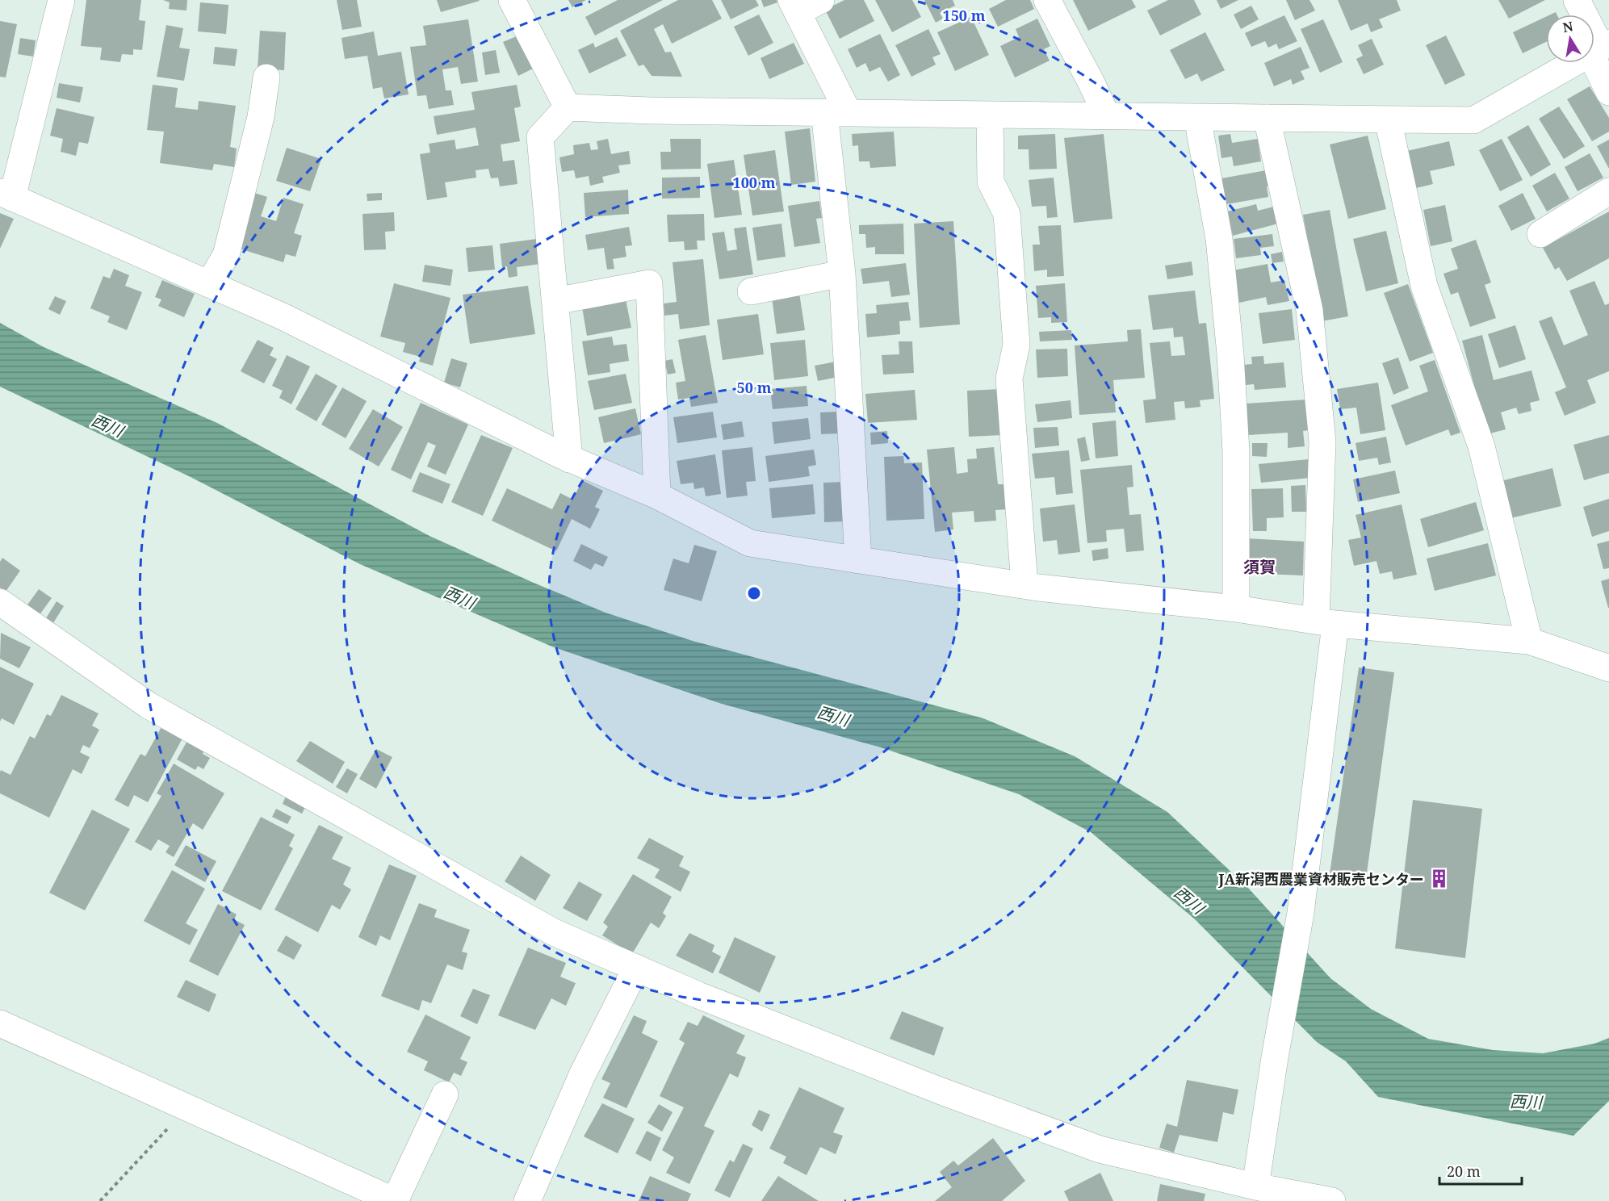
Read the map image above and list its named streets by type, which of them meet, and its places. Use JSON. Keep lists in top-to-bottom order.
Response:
{
  "districts": ["須賀"],
  "water": ["西川"],
  "places": {
    "building": ["JA新潟西農業資材販売センター"]
  },
  "scale_bar": "20 m",
  "north": "top",
  "rings": ["150 m", "100 m", "50 m"]
}
